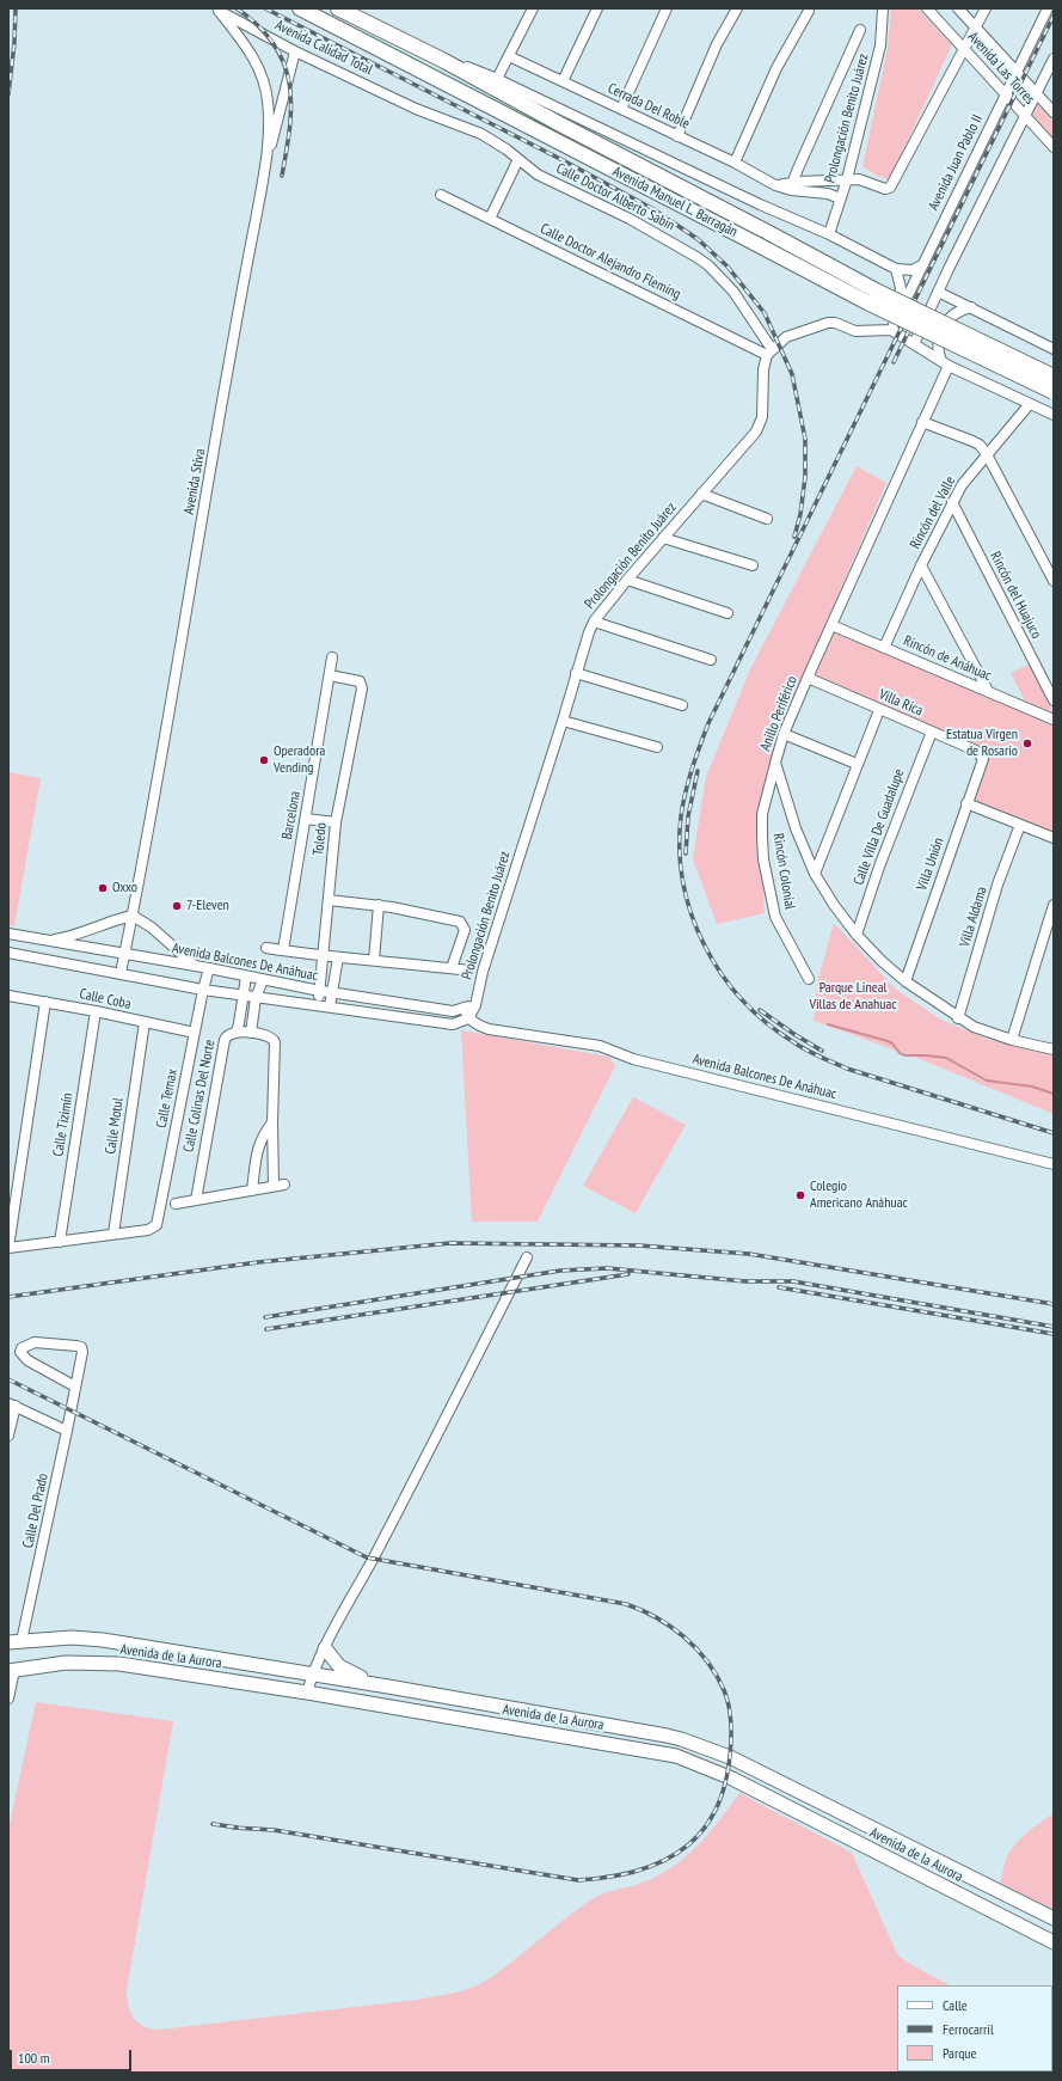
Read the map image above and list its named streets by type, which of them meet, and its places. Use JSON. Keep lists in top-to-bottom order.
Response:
{
  "streets": {
    "highway": ["Avenida Manuel L. Barragán"],
    "main road": ["Avenida de la Aurora"],
    "street": [
      "Avenida Calidad Total",
      "Avenida Las Torres",
      "Cerrada Del Roble",
      "Prolongación Benito Juárez",
      "Avenida Juan Pablo II",
      "Calle Doctor Alberto Sabin",
      "Calle Doctor Alejandro Fleming",
      "Avenida Stiva",
      "Rincón del Valle",
      "Rincón del Huajuco",
      "Rincón de Anáhuac",
      "Villa Rica",
      "Anillo Periférico",
      "Barcelona",
      "Calle Villa De Guadalupe",
      "Toledo",
      "Villa Unión",
      "Rincón Colonial",
      "Villa Aldama",
      "Avenida Balcones De Anáhuac",
      "Calle Coba",
      "Calle Colinas Del Norte",
      "Calle Temax",
      "Calle Tizimín",
      "Calle Motul",
      "Calle Del Prado"
    ]
  },
  "crossings": [
    ["Avenida Calidad Total", "Calle Doctor Alberto Sabin"],
    ["Avenida Calidad Total", "Avenida Stiva"],
    ["Avenida Las Torres", "Cerrada Del Roble"],
    ["Avenida Las Torres", "Avenida Juan Pablo II"],
    ["Cerrada Del Roble", "Prolongación Benito Juárez"],
    ["Prolongación Benito Juárez", "Calle Doctor Alberto Sabin"],
    ["Prolongación Benito Juárez", "Calle Doctor Alejandro Fleming"],
    ["Prolongación Benito Juárez", "Avenida Balcones De Anáhuac"],
    ["Calle Doctor Alberto Sabin", "Calle Doctor Alejandro Fleming"],
    ["Avenida Stiva", "Avenida Balcones De Anáhuac"],
    ["Rincón del Valle", "Rincón del Huajuco"],
    ["Rincón del Valle", "Rincón de Anáhuac"],
    ["Rincón de Anáhuac", "Anillo Periférico"],
    ["Villa Rica", "Anillo Periférico"],
    ["Villa Rica", "Calle Villa De Guadalupe"],
    ["Villa Rica", "Villa Unión"],
    ["Anillo Periférico", "Calle Villa De Guadalupe"],
    ["Anillo Periférico", "Villa Unión"],
    ["Anillo Periférico", "Rincón Colonial"],
    ["Anillo Periférico", "Villa Aldama"],
    ["Barcelona", "Toledo"],
    ["Toledo", "Avenida Balcones De Anáhuac"],
    ["Avenida Balcones De Anáhuac", "Calle Colinas Del Norte"],
    ["Avenida Balcones De Anáhuac", "Calle Temax"],
    ["Calle Coba", "Calle Temax"],
    ["Calle Coba", "Calle Tizimín"],
    ["Calle Coba", "Calle Motul"],
    ["Calle Temax", "Calle Motul"],
    ["Calle Del Prado", "Avenida de la Aurora"]
  ],
  "parks": ["Parque Lineal Villas de Anahuac"],
  "places": [
    "Estatua Virgen de Rosario",
    "Operadora Vending",
    "Oxxo",
    "7-Eleven",
    "Colegio Americano Anáhuac"
  ],
  "legend": ["Calle", "Ferrocarril", "Parque"],
  "scale_bar": "100 m"
}
